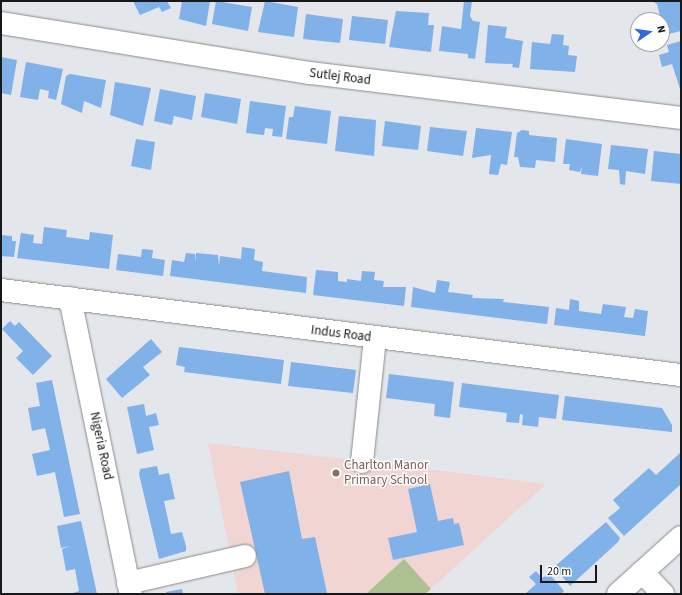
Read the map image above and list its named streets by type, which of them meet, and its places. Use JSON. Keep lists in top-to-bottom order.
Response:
{
  "streets": {
    "street": ["Sutlej Road", "Indus Road", "Nigeria Road"]
  },
  "crossings": [
    ["Indus Road", "Nigeria Road"]
  ],
  "places": ["Charlton Manor Primary School"],
  "scale_bar": "20 m",
  "north": "right"
}
